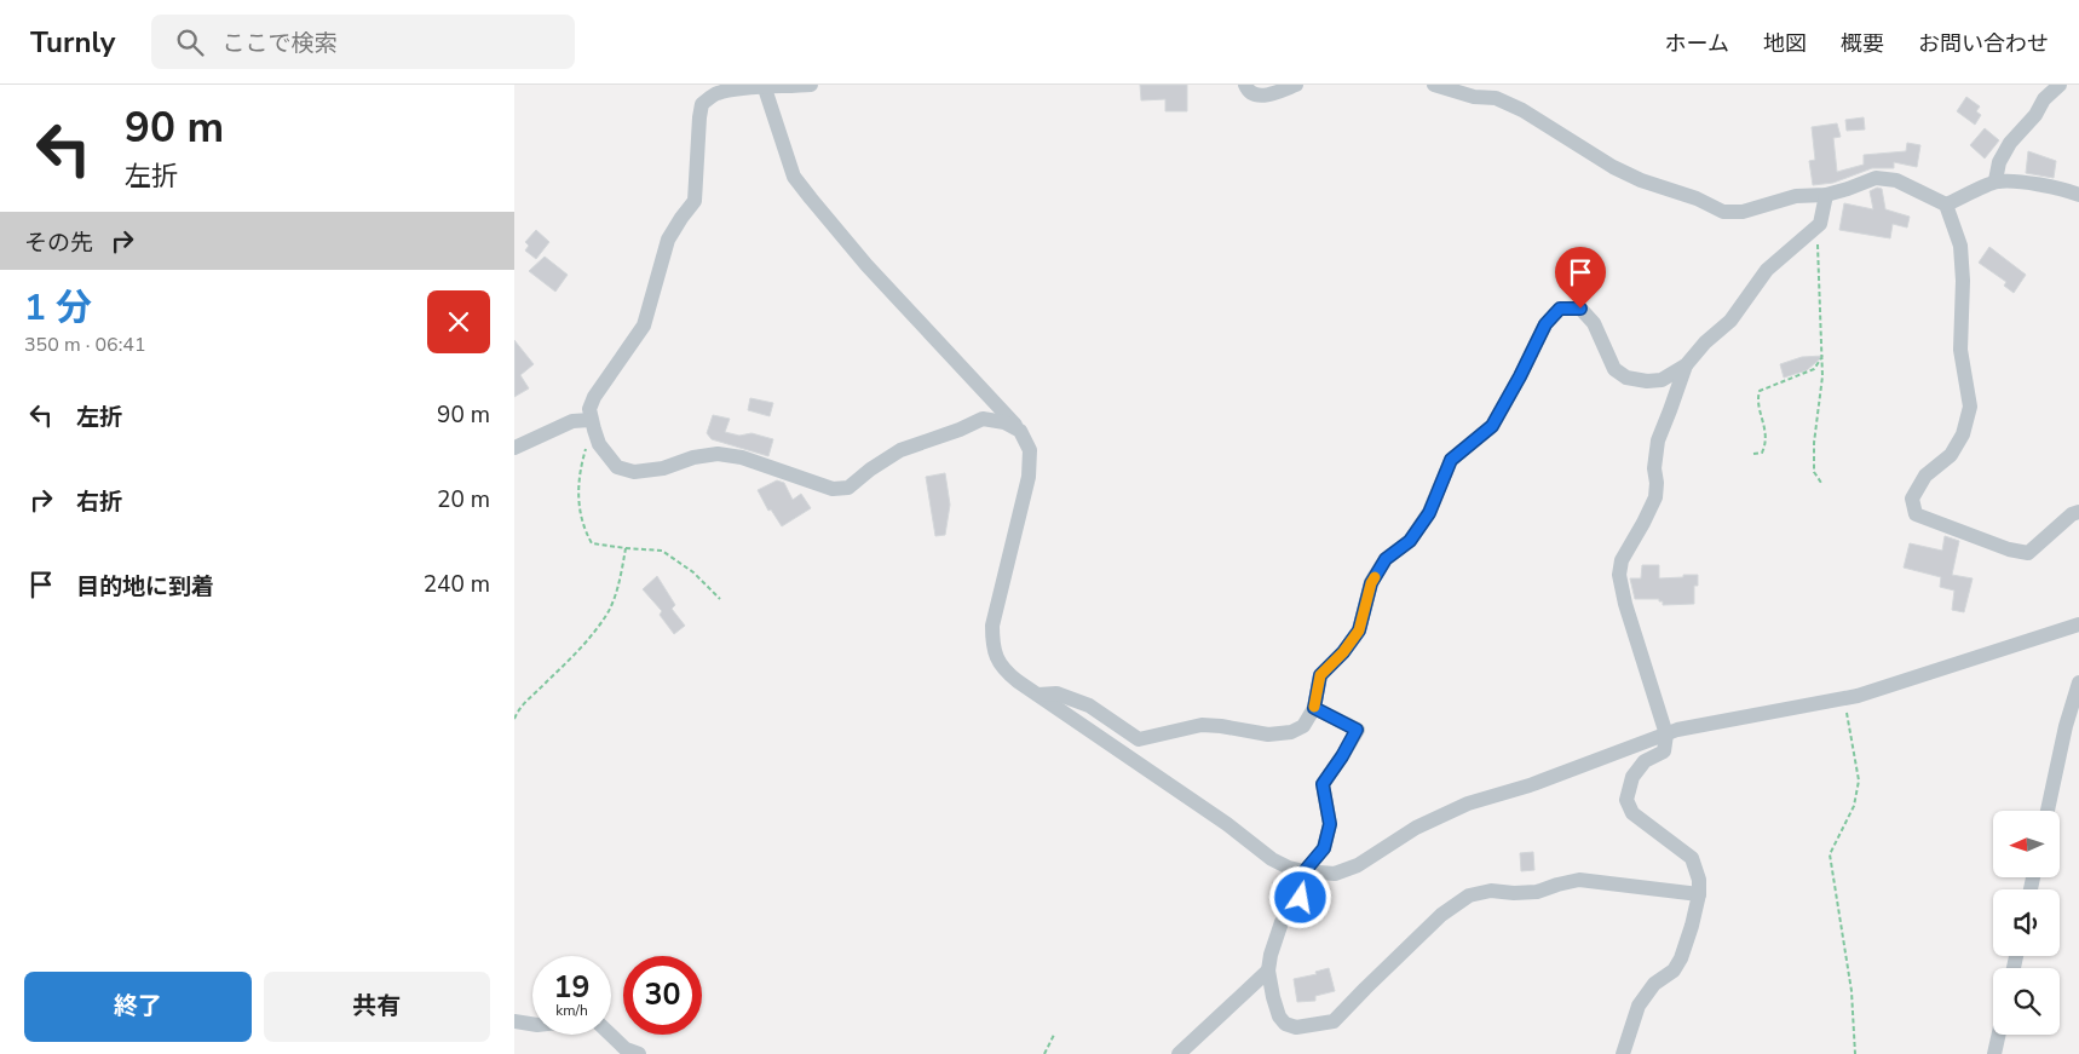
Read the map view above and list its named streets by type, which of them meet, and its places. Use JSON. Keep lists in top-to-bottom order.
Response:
{
  "north": "left",
  "page": {
    "header": "Turnly",
    "search": "ここで検索",
    "nav": [
      "ホーム",
      "地図",
      "概要",
      "お問い合わせ"
    ],
    "turn": ["90 m", "左折"],
    "then": "その先",
    "heading": ["1 分", "350 m · 06:41"],
    "list": [
      {
        "name": "左折",
        "value": "90 m"
      },
      {
        "name": "右折",
        "value": "20 m"
      },
      {
        "name": "目的地に到着",
        "value": "240 m"
      }
    ],
    "speed": "19 km/h",
    "limit": "30",
    "buttons": ["終了", "共有"]
  }
}
